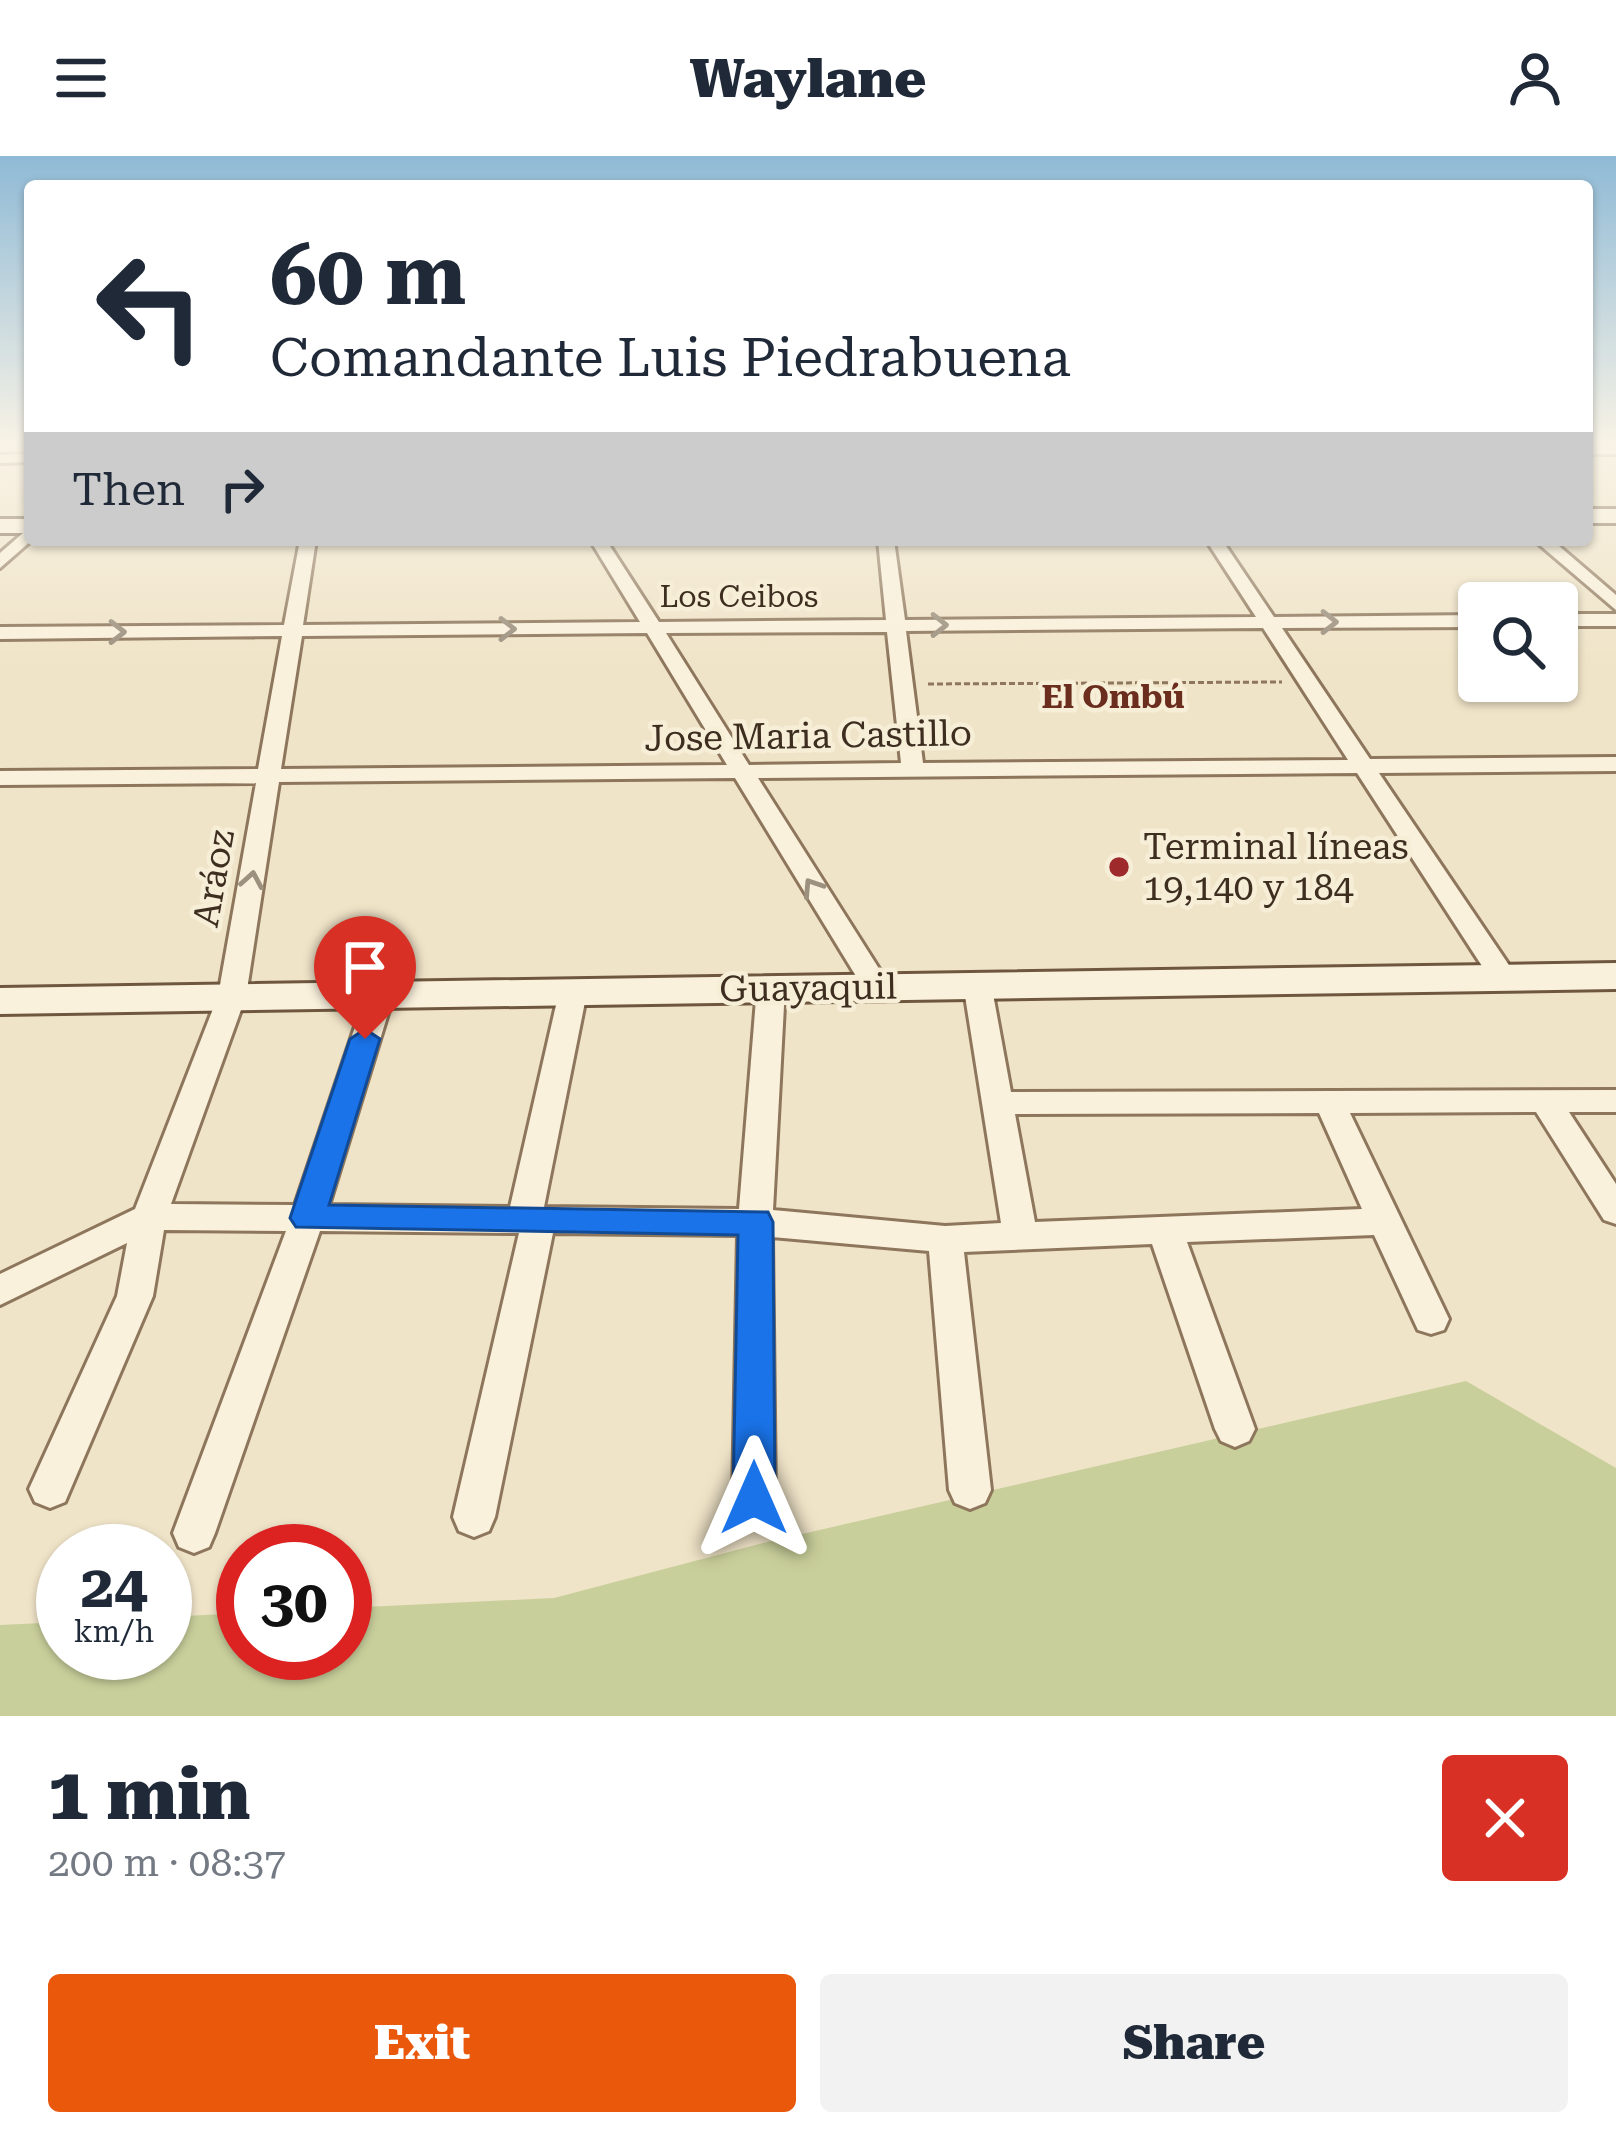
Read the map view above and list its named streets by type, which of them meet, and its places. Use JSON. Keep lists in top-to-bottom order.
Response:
{
  "streets": {
    "street": [
      "Los Ceibos",
      "Jose Maria Castillo",
      "Aráoz",
      "Guayaquil"
    ]
  },
  "crossings": [
    ["Los Ceibos", "Aráoz"],
    ["Jose Maria Castillo", "Aráoz"],
    ["Aráoz", "Guayaquil"]
  ],
  "one_way": ["Los Ceibos"],
  "districts": ["El Ombú"],
  "places": ["Terminal líneas 19,140 y 184"],
  "page": {
    "header": "Waylane",
    "turn": ["60 m", "Comandante Luis Piedrabuena"],
    "then": "Then",
    "speed": "24 km/h",
    "limit": "30",
    "heading": ["1 min", "200 m · 08:37"],
    "buttons": ["Exit", "Share"]
  }
}
